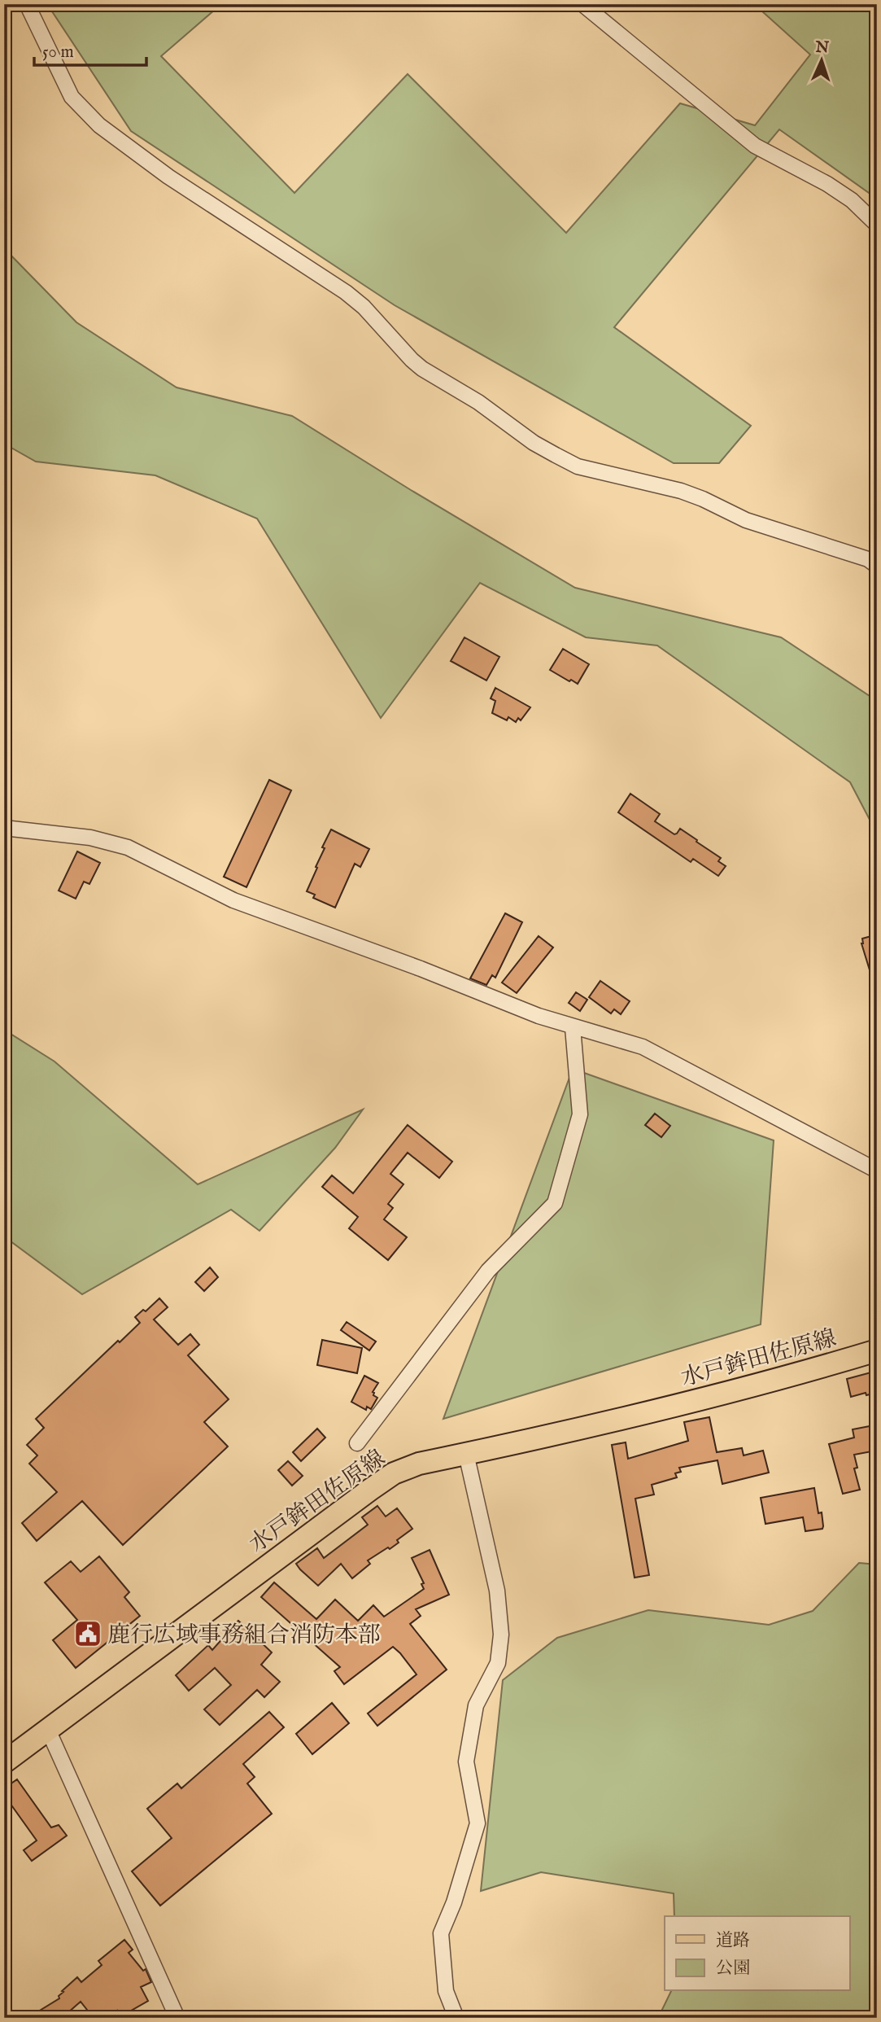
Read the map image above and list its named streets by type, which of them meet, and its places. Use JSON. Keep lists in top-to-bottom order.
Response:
{
  "streets": {
    "main road": ["水戸鉾田佐原線"]
  },
  "places": {
    "public building": ["鹿行広域事務組合消防本部"]
  },
  "legend": ["道路", "公園"],
  "scale_bar": "50 m",
  "north": "top"
}
